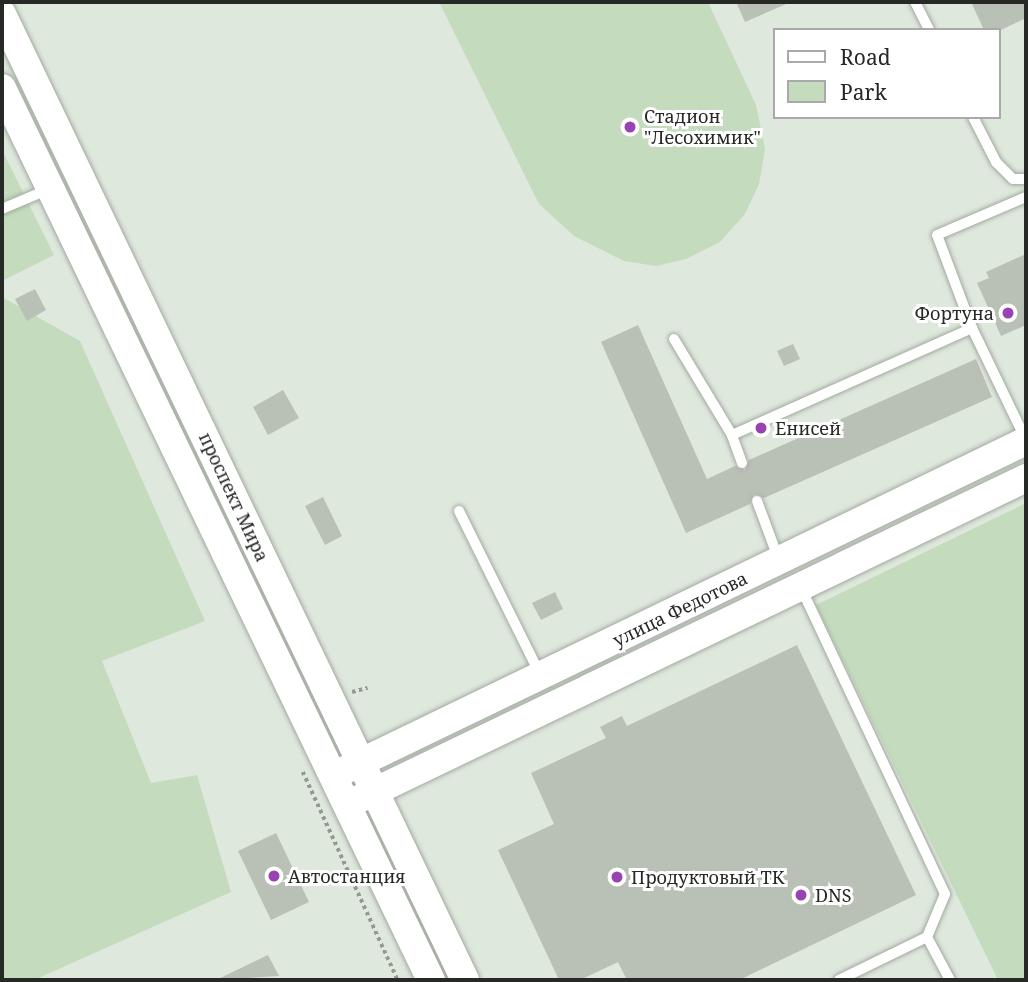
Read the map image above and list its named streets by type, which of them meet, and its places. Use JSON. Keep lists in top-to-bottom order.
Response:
{
  "streets": {
    "street": ["проспект Мира", "улица Федотова"]
  },
  "crossings": [
    ["проспект Мира", "улица Федотова"]
  ],
  "places": [
    "Стадион \"Лесохимик\"",
    "Фортуна",
    "Енисей",
    "Автостанция",
    "Продуктовый ТК",
    "DNS"
  ],
  "legend": ["Road", "Park"]
}
